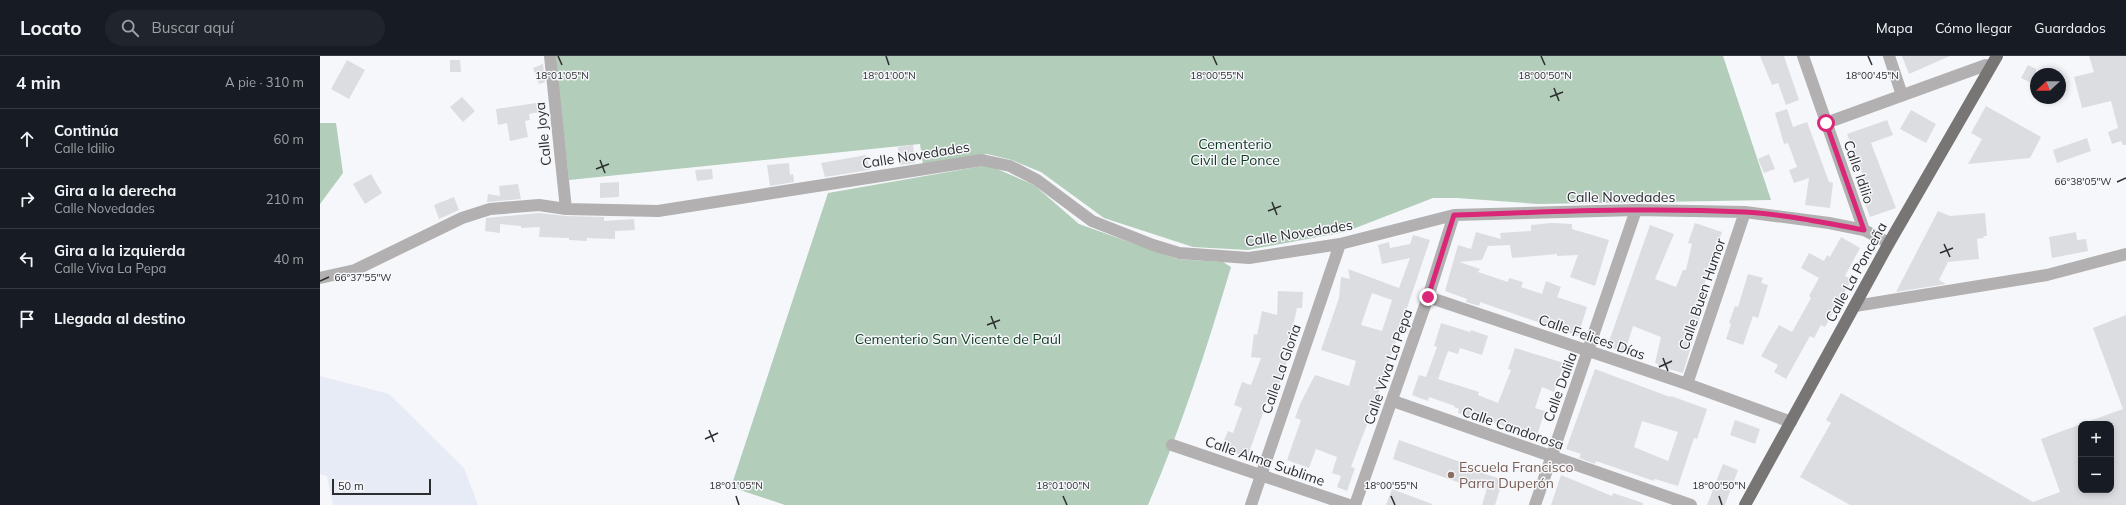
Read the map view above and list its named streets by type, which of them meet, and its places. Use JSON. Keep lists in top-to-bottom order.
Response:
{
  "streets": {
    "main road": ["Calle La Ponceña"],
    "street": [
      "Calle Joya",
      "Calle Novedades",
      "Calle Idilio",
      "Calle Buen Humor",
      "Calle Felices Días",
      "Calle Viva La Pepa",
      "Calle La Gloria",
      "Calle Dalila",
      "Calle Candorosa",
      "Calle Alma Sublime"
    ]
  },
  "crossings": [
    ["Calle Joya", "Calle Novedades"],
    ["Calle Novedades", "Calle Idilio"],
    ["Calle Novedades", "Calle La Ponceña"],
    ["Calle Novedades", "Calle Buen Humor"],
    ["Calle Novedades", "Calle Viva La Pepa"],
    ["Calle Novedades", "Calle La Gloria"],
    ["Calle Novedades", "Calle Dalila"],
    ["Calle La Ponceña", "Calle Felices Días"],
    ["Calle Buen Humor", "Calle Felices Días"],
    ["Calle Felices Días", "Calle Viva La Pepa"],
    ["Calle Felices Días", "Calle Dalila"],
    ["Calle Viva La Pepa", "Calle Candorosa"],
    ["Calle La Gloria", "Calle Alma Sublime"],
    ["Calle Dalila", "Calle Candorosa"]
  ],
  "parks": ["Cementerio Civil de Ponce", "Cementerio San Vicente de Paúl"],
  "places": ["Escuela Francisco Parra Duperón"],
  "scale_bar": "50 m",
  "north": "left",
  "page": {
    "header": "Locato",
    "search": "Buscar aquí",
    "nav": ["Mapa", "Cómo llegar", "Guardados"],
    "heading": ["4 min", "A pie · 310 m"],
    "list": [
      ["Continúa", "Calle Idilio", "60 m"],
      ["Gira a la derecha", "Calle Novedades", "210 m"],
      ["Gira a la izquierda", "Calle Viva La Pepa", "40 m"],
      "Llegada al destino"
    ],
    "map_buttons": ["+", "−"],
    "scale": "50 m"
  },
  "coordinates": [
    "18°01'05\"N",
    "18°01'00\"N",
    "18°00'50\"N",
    "18°00'55\"N",
    "18°00'45\"N",
    "66°38'05\"W",
    "66°37'55\"W"
  ]
}
